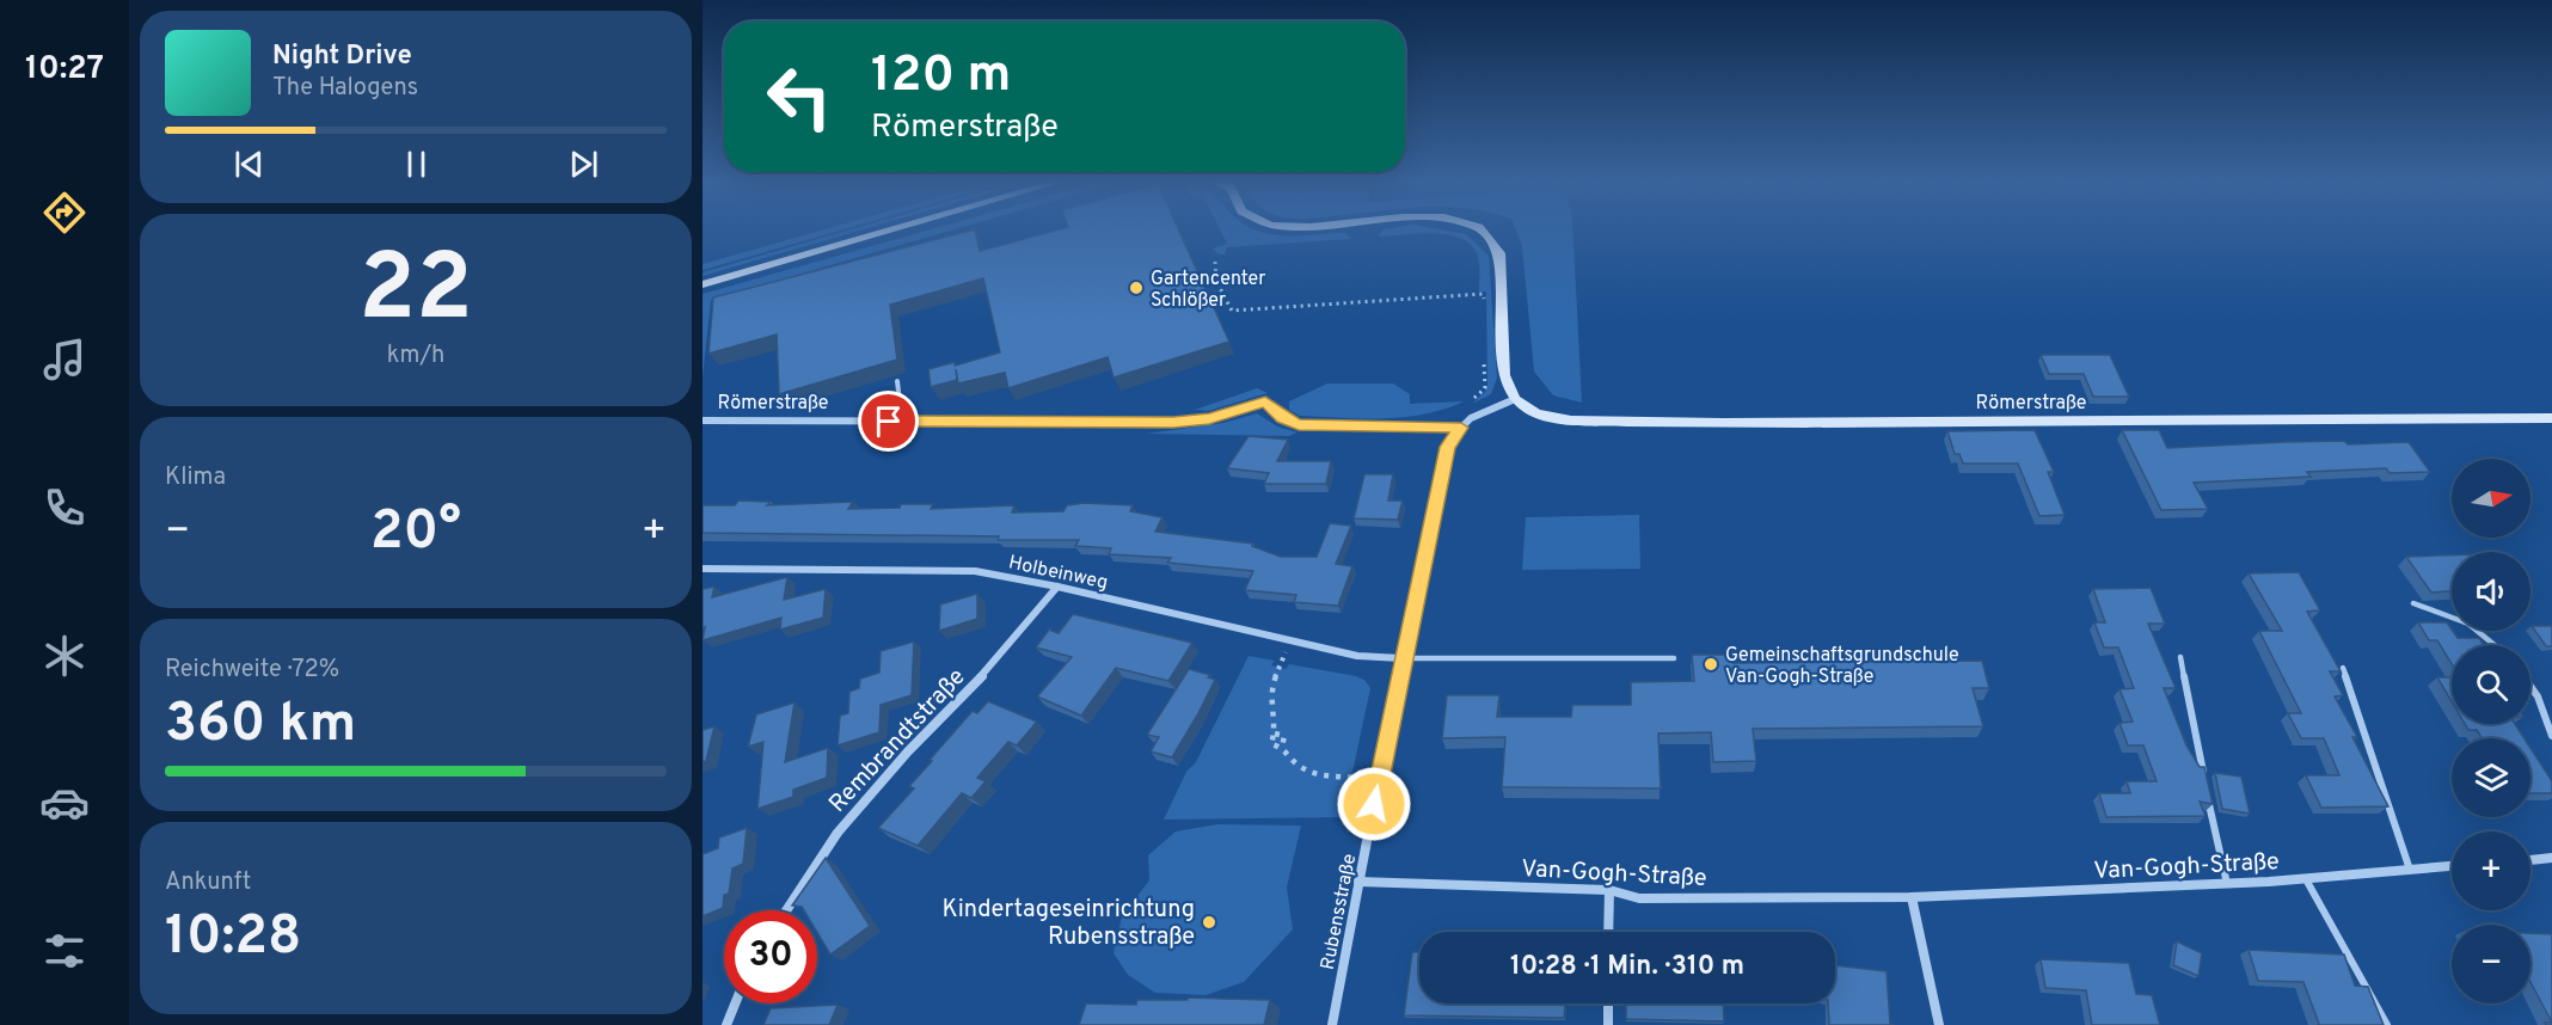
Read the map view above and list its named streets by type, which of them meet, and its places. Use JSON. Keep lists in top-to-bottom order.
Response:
{
  "streets": {
    "street": [
      "Römerstraße",
      "Holbeinweg",
      "Rembrandtstraße",
      "Van-Gogh-Straße",
      "Rubensstraße"
    ]
  },
  "crossings": [
    ["Römerstraße", "Rubensstraße"],
    ["Holbeinweg", "Rembrandtstraße"],
    ["Holbeinweg", "Rubensstraße"],
    ["Van-Gogh-Straße", "Rubensstraße"]
  ],
  "places": ["Gartencenter Schlößer", "Gemeinschaftsgrundschule Van-Gogh-Straße", "Kindertageseinrichtung Rubensstraße"],
  "north": "right",
  "page": {
    "tabs": "10:27",
    "turn": ["120 m", "Römerstraße"],
    "song": ["Night Drive", "The Halogens"],
    "tile": [
      ["22", "km/h"],
      "Klima",
      ["Reichweite · 72%", "360 km"],
      ["Ankunft", "10:28"]
    ],
    "map_buttons": ["+", "−"],
    "heat": ["−", "20°", "+"],
    "limit": "30",
    "trip": "10:28 · 1 Min. · 310 m"
  }
}
